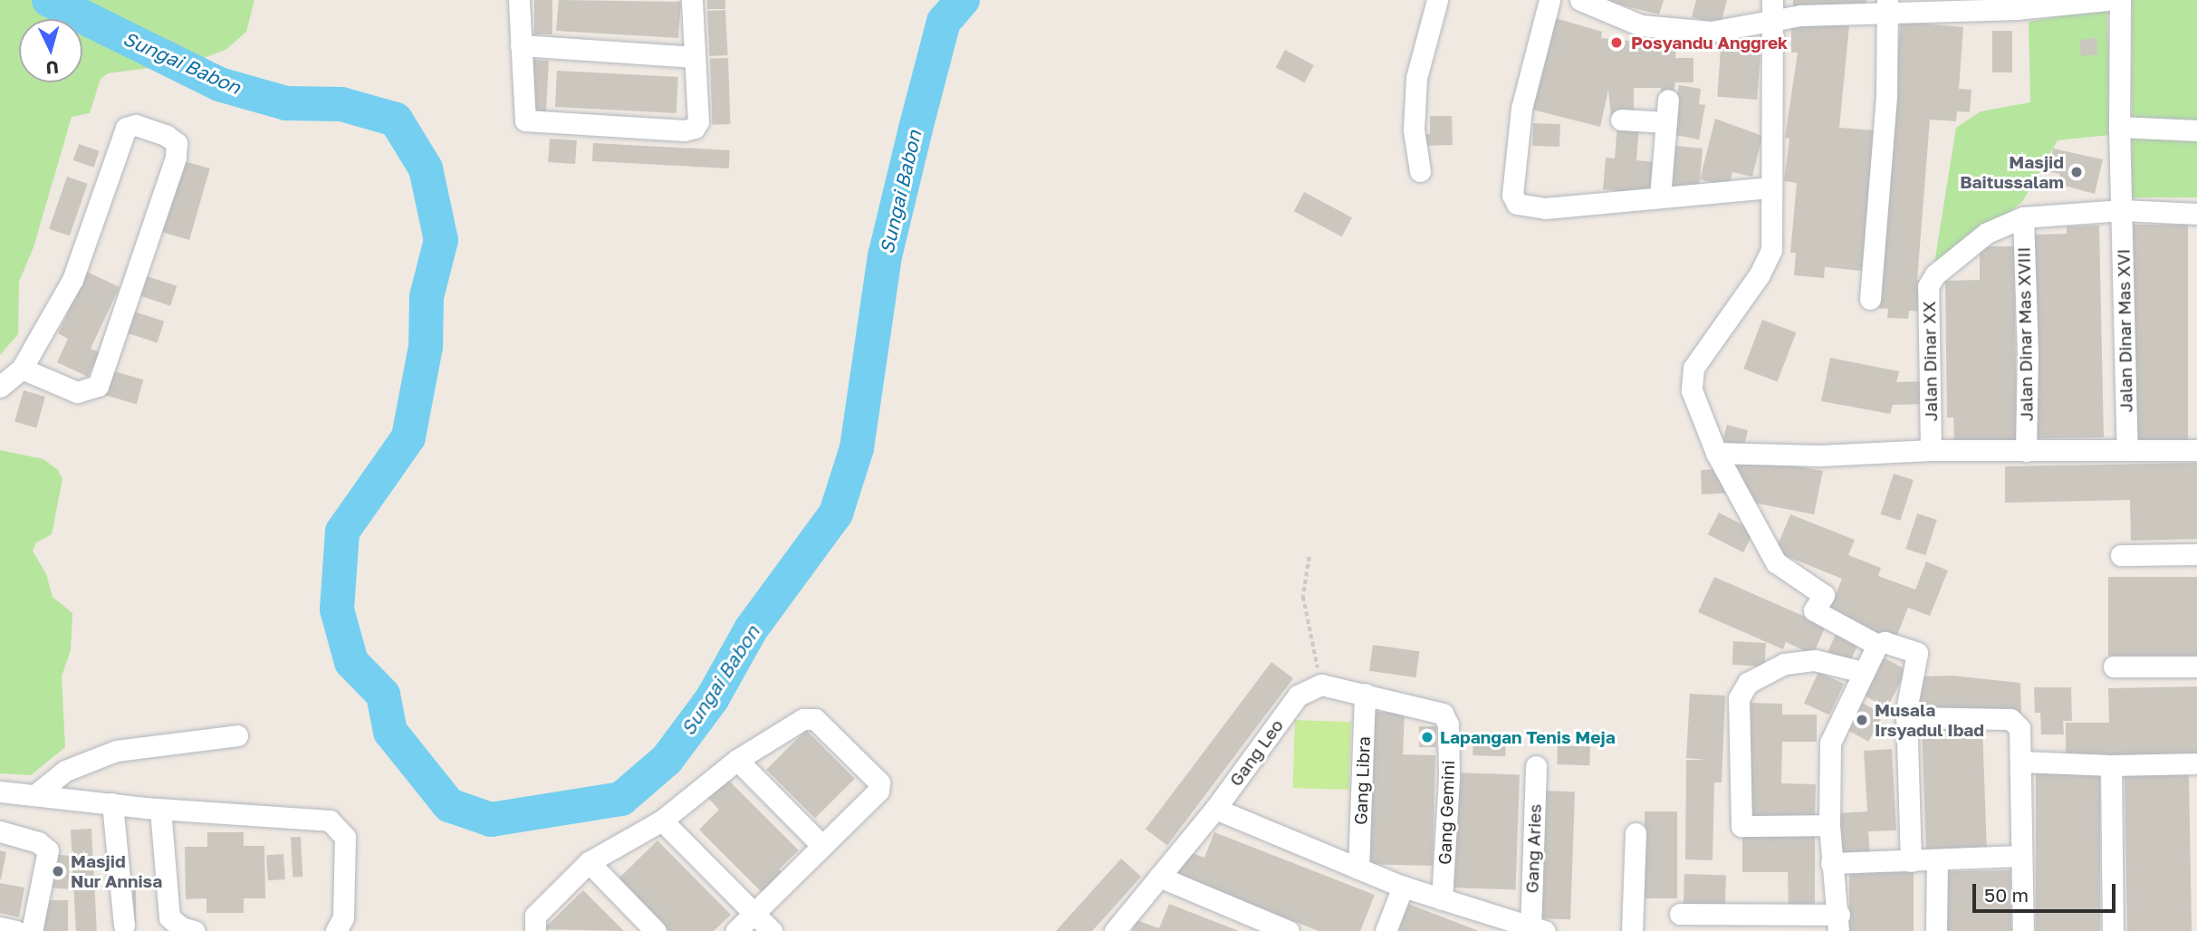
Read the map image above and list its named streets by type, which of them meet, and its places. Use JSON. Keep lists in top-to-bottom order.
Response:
{
  "streets": {
    "street": [
      "Jalan Dinar Mas XVI",
      "Jalan Dinar Mas XVIII",
      "Jalan Dinar XX",
      "Gang Leo",
      "Gang Libra",
      "Gang Gemini",
      "Gang Aries"
    ]
  },
  "crossings": [
    ["Jalan Dinar Mas XVIII", "Jalan Dinar XX"],
    ["Gang Libra", "Gang Gemini"]
  ],
  "water": ["Sungai Babon"],
  "places": [
    "Posyandu Anggrek",
    "Masjid Baitussalam",
    "Musala Irsyadul Ibad",
    "Lapangan Tenis Meja",
    "Masjid Nur Annisa"
  ],
  "scale_bar": "50 m",
  "north": "bottom"
}
